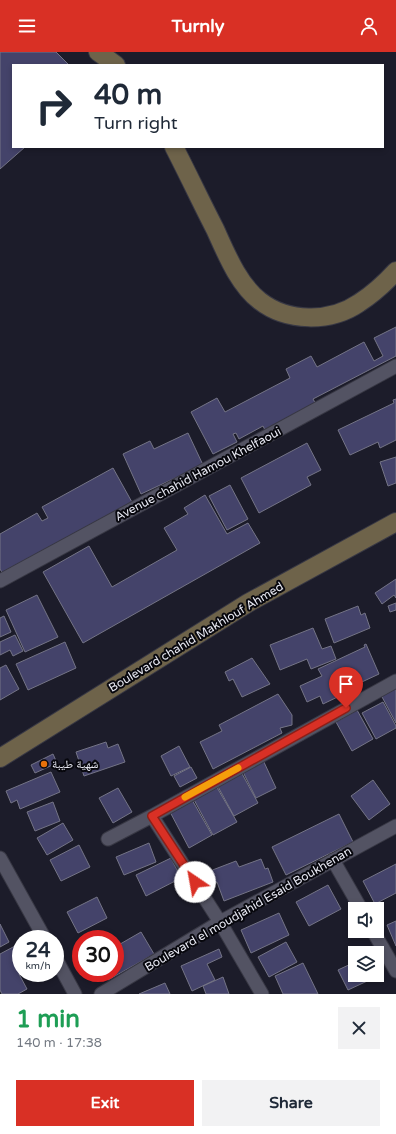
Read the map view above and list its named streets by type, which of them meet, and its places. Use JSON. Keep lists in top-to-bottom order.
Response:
{
  "streets": {
    "main road": ["Boulevard chahid Makhlouf Ahmed"],
    "street": ["Avenue chahid Hamou Khelfaoui", "Boulevard el moudjahid Esaid Boukhenan"]
  },
  "places": ["شهية طيبة"],
  "page": {
    "header": "Turnly",
    "turn": ["40 m", "Turn right"],
    "speed": "24 km/h",
    "limit": "30",
    "heading": ["1 min", "140 m · 17:38"],
    "buttons": ["Exit", "Share"]
  }
}
